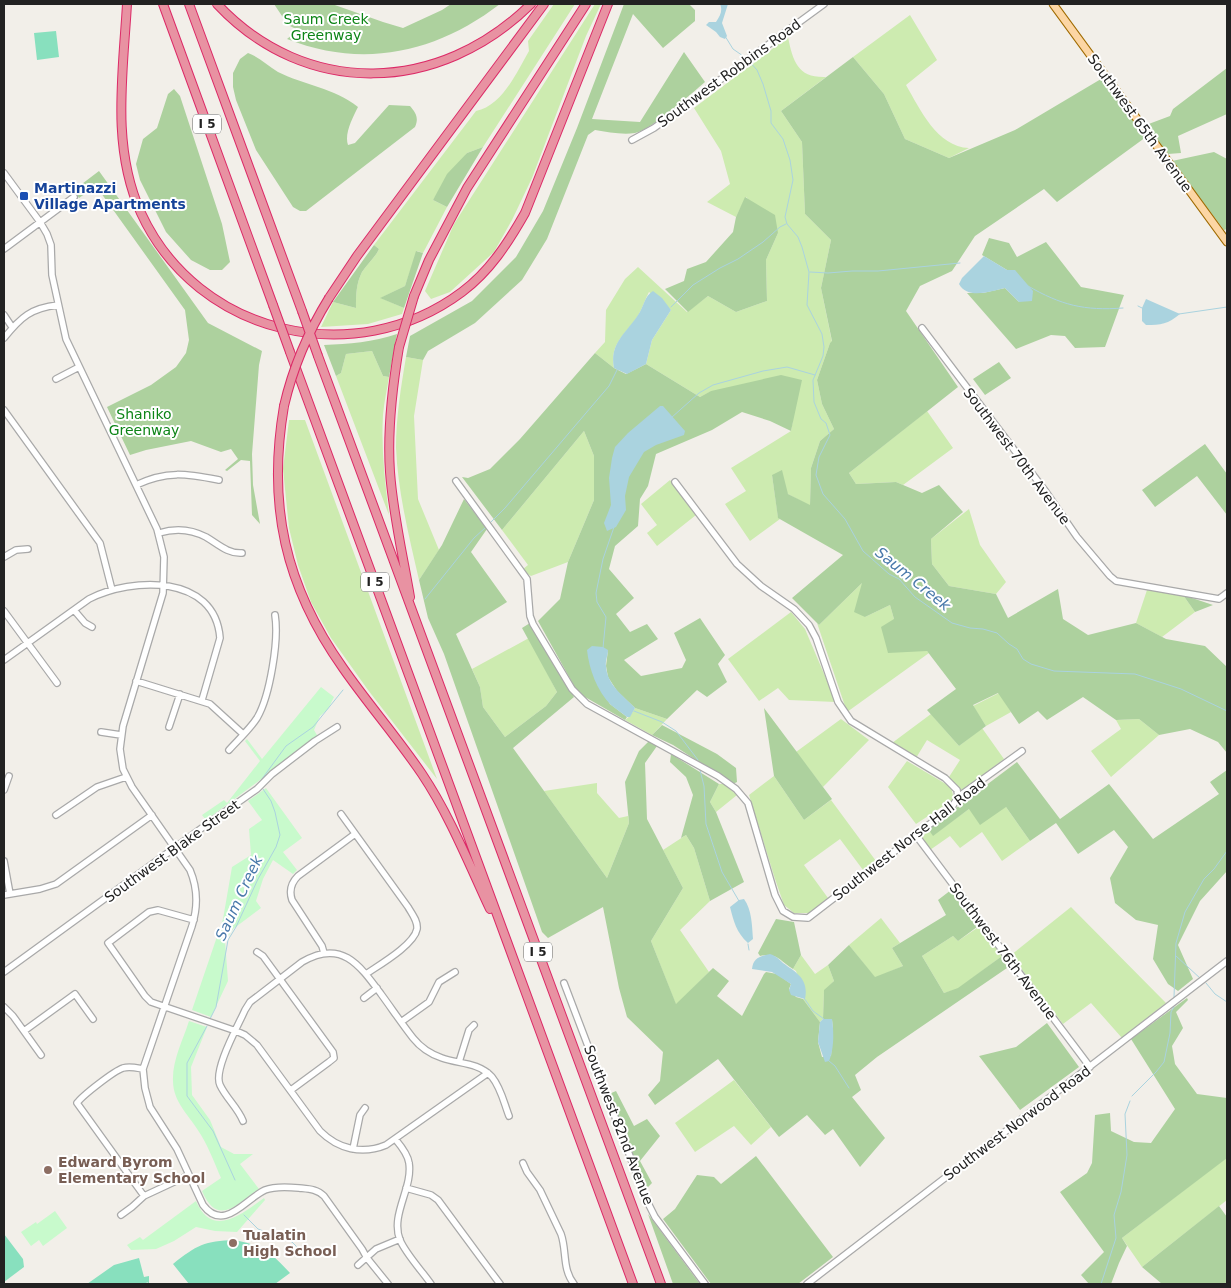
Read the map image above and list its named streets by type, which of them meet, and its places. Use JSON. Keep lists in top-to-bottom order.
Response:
{
  "streets": {
    "highway": ["I 5"],
    "main road": ["Southwest 65th Avenue"],
    "street": [
      "Southwest Robbins Road",
      "Southwest 70th Avenue",
      "Southwest Norse Hall Road",
      "Southwest Blake Street",
      "Southwest 76th Avenue",
      "Southwest Norwood Road",
      "Southwest 82nd Avenue"
    ]
  },
  "crossings": [
    ["Southwest Norse Hall Road", "Southwest 76th Avenue"],
    ["Southwest 76th Avenue", "Southwest Norwood Road"]
  ],
  "water": ["Saum Creek"],
  "parks": ["Saum Creek Greenway", "Shaniko Greenway"],
  "places": {
    "transit": ["Martinazzi Village Apartments"],
    "other": ["Edward Byrom Elementary School", "Tualatin High School"]
  }
}
